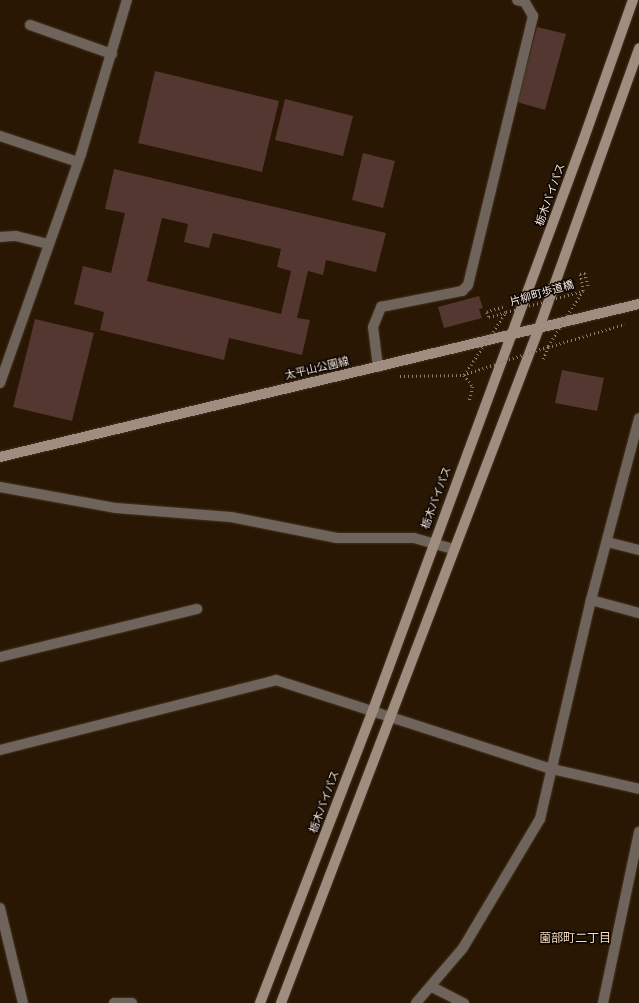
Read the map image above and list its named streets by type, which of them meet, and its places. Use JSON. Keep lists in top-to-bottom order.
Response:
{
  "streets": {
    "main road": ["栃木バイパス", "太平山公園線"],
    "path": ["片柳町歩道橋"]
  },
  "crossings": [
    ["栃木バイパス", "太平山公園線"]
  ],
  "districts": ["薗部町二丁目"]
}
